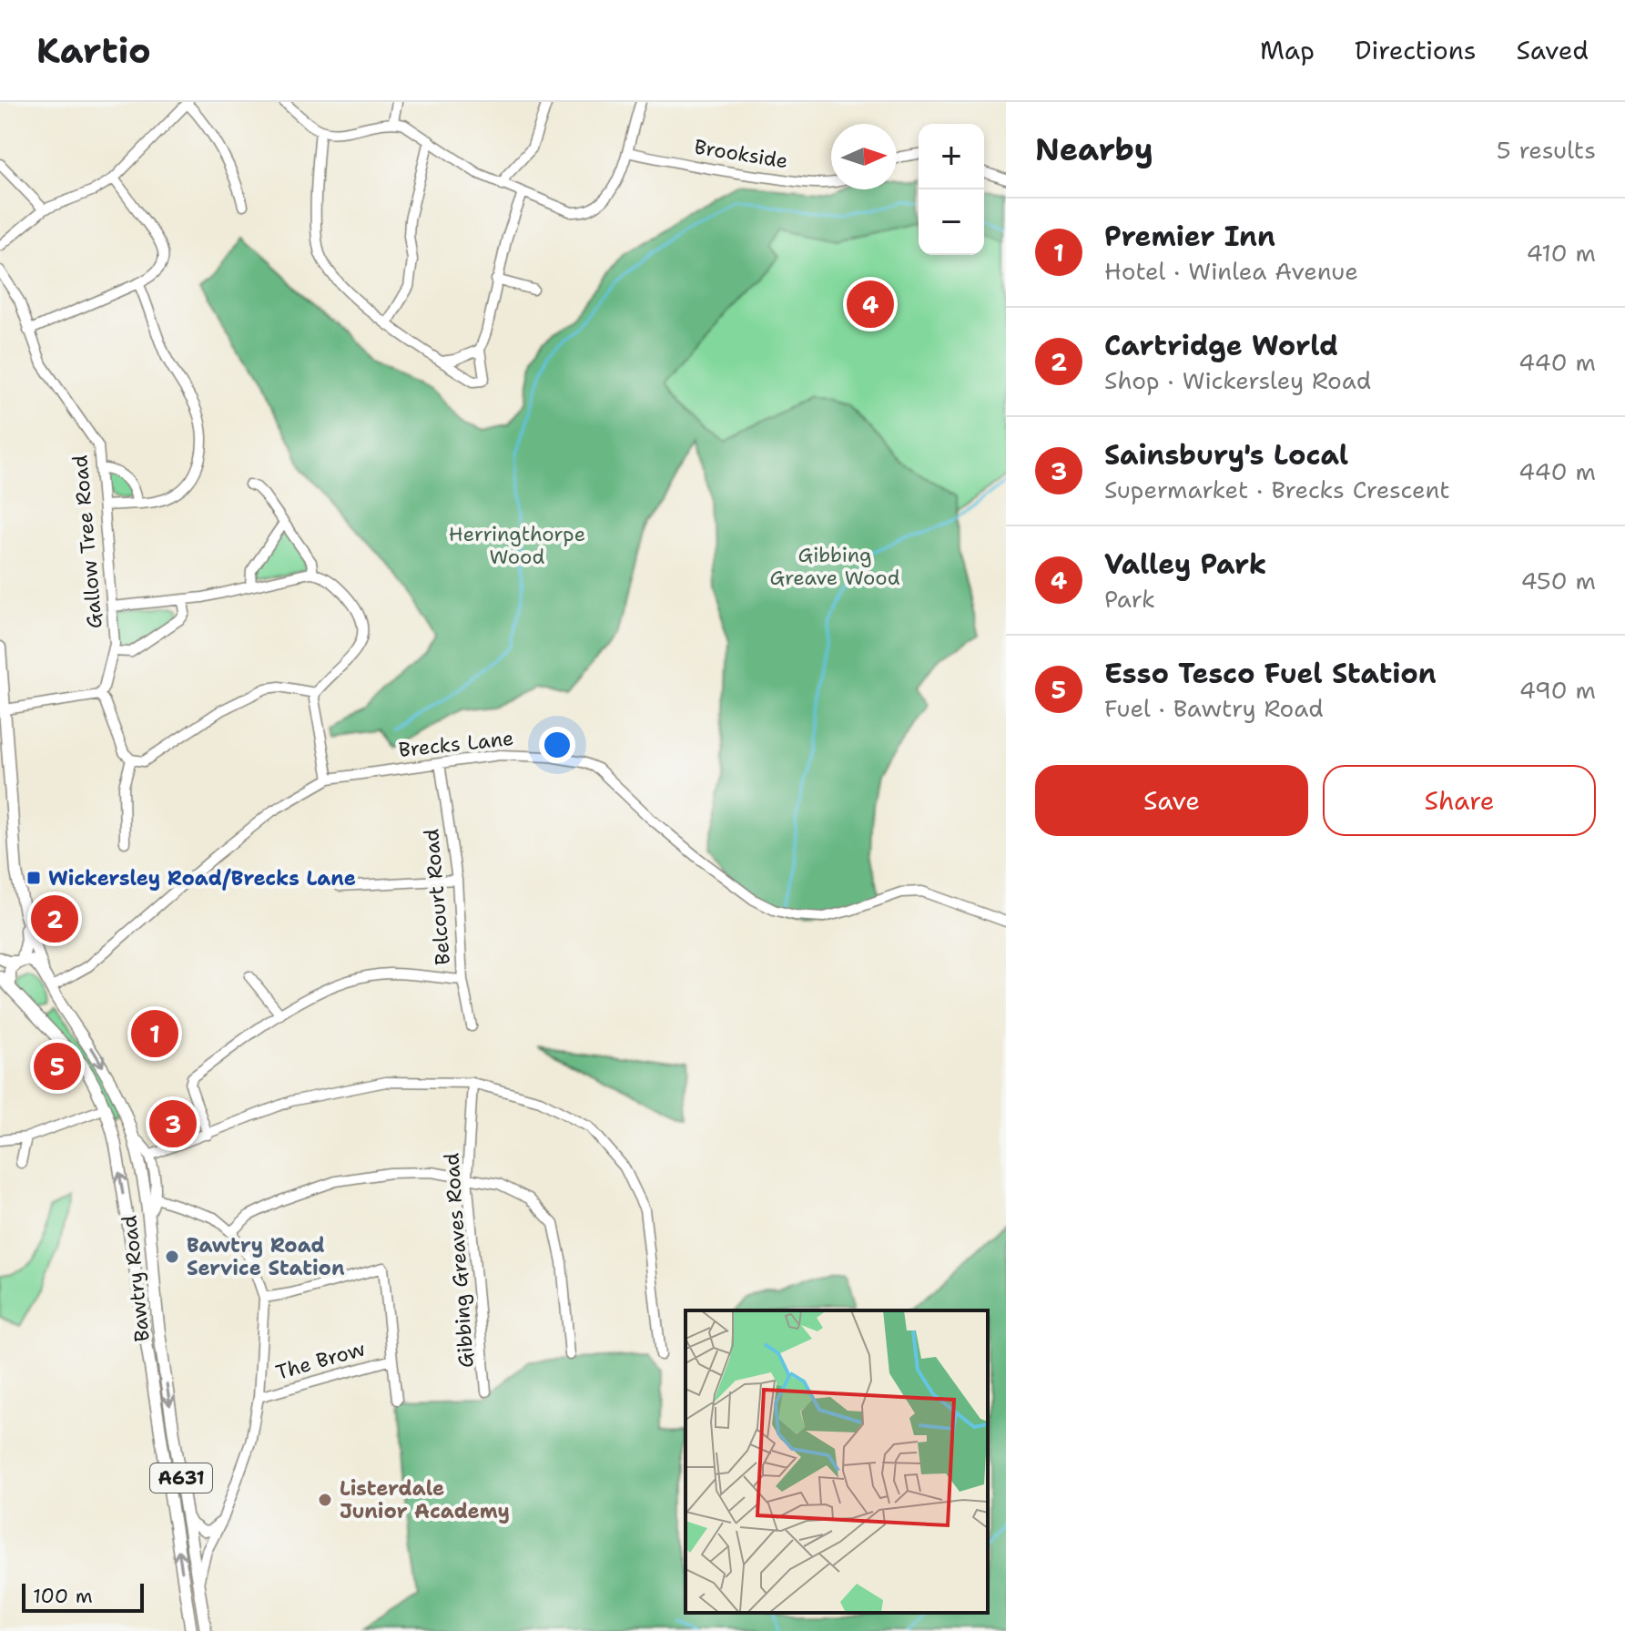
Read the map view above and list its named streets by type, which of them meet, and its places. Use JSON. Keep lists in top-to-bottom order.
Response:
{
  "streets": {
    "main road": ["Bawtry Road", "A631"],
    "street": [
      "Brookside",
      "Gallow Tree Road",
      "Brecks Lane",
      "Belcourt Road",
      "Gibbing Greaves Road",
      "The Brow"
    ]
  },
  "crossings": [
    ["Brecks Lane", "Belcourt Road"],
    ["Brecks Lane", "Bawtry Road"],
    ["Bawtry Road", "A631"]
  ],
  "parks": ["Herringthorpe Wood", "Gibbing Greave Wood"],
  "places": {
    "transit": ["Wickersley Road/Brecks Lane"],
    "other": ["Bawtry Road Service Station", "Listerdale Junior Academy"]
  },
  "scale_bar": "100 m",
  "north": "right",
  "page": {
    "header": "Kartio",
    "nav": ["Map", "Directions", "Saved"],
    "heading": ["Nearby", "5 results"],
    "map_buttons": ["+", "−"],
    "list": [
      {
        "mark": "1",
        "name": "Premier Inn",
        "note": "Hotel · Winlea Avenue",
        "value": "410 m"
      },
      {
        "mark": "2",
        "name": "Cartridge World",
        "note": "Shop · Wickersley Road",
        "value": "440 m"
      },
      {
        "mark": "3",
        "name": "Sainsbury's Local",
        "note": "Supermarket · Brecks Crescent",
        "value": "440 m"
      },
      {
        "mark": "4",
        "name": "Valley Park",
        "note": "Park",
        "value": "450 m"
      },
      {
        "mark": "5",
        "name": "Esso Tesco Fuel Station",
        "note": "Fuel · Bawtry Road",
        "value": "490 m"
      }
    ],
    "pins": [
      "4",
      "2",
      "1",
      "5",
      "3"
    ],
    "buttons": ["Save", "Share"],
    "scale": "100 m"
  }
}
